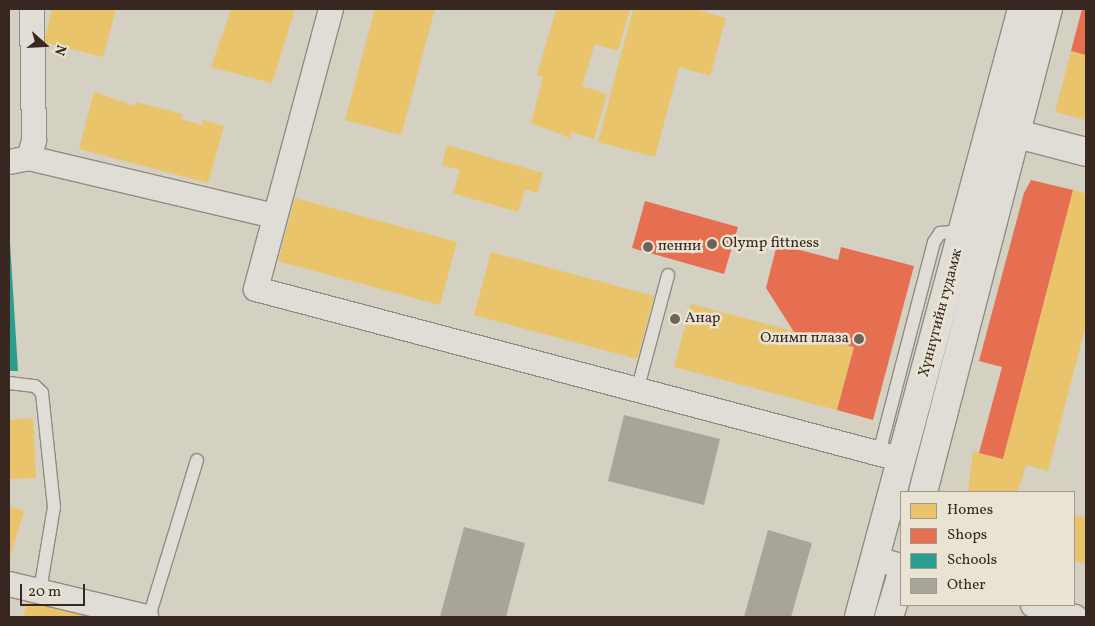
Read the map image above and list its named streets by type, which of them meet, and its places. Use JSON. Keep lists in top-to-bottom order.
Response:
{
  "streets": {
    "main road": ["Хүннүгийн гудамж"]
  },
  "places": [
    "Olymp fittness",
    "пенни",
    "Анар",
    "Олимп плаза"
  ],
  "legend": [
    "Homes",
    "Shops",
    "Schools",
    "Other"
  ],
  "scale_bar": "20 m",
  "north": "right"
}
